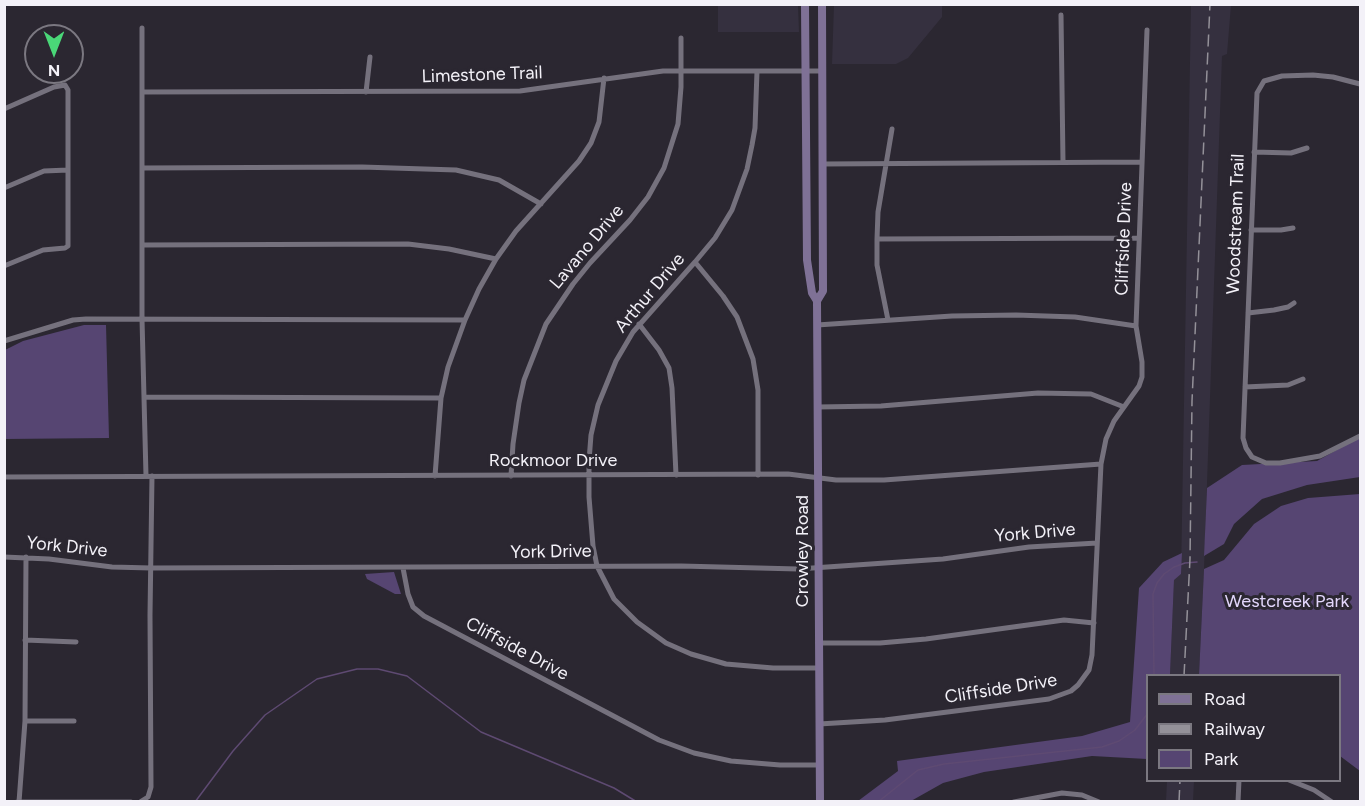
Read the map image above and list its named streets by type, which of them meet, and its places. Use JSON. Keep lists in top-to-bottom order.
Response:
{
  "streets": {
    "main road": ["Crowley Road"],
    "street": [
      "Limestone Trail",
      "Woodstream Trail",
      "Cliffside Drive",
      "Lavano Drive",
      "Arthur Drive",
      "Rockmoor Drive",
      "York Drive"
    ]
  },
  "crossings": [
    ["Limestone Trail", "Lavano Drive"],
    ["Limestone Trail", "Arthur Drive"],
    ["Limestone Trail", "Crowley Road"],
    ["Cliffside Drive", "Rockmoor Drive"],
    ["Cliffside Drive", "York Drive"],
    ["Cliffside Drive", "Crowley Road"],
    ["Lavano Drive", "Rockmoor Drive"],
    ["Arthur Drive", "Rockmoor Drive"],
    ["Arthur Drive", "York Drive"],
    ["Arthur Drive", "Crowley Road"],
    ["Rockmoor Drive", "Crowley Road"],
    ["York Drive", "Crowley Road"]
  ],
  "parks": ["Westcreek Park"],
  "legend": ["Road", "Railway", "Park"],
  "north": "bottom"
}
